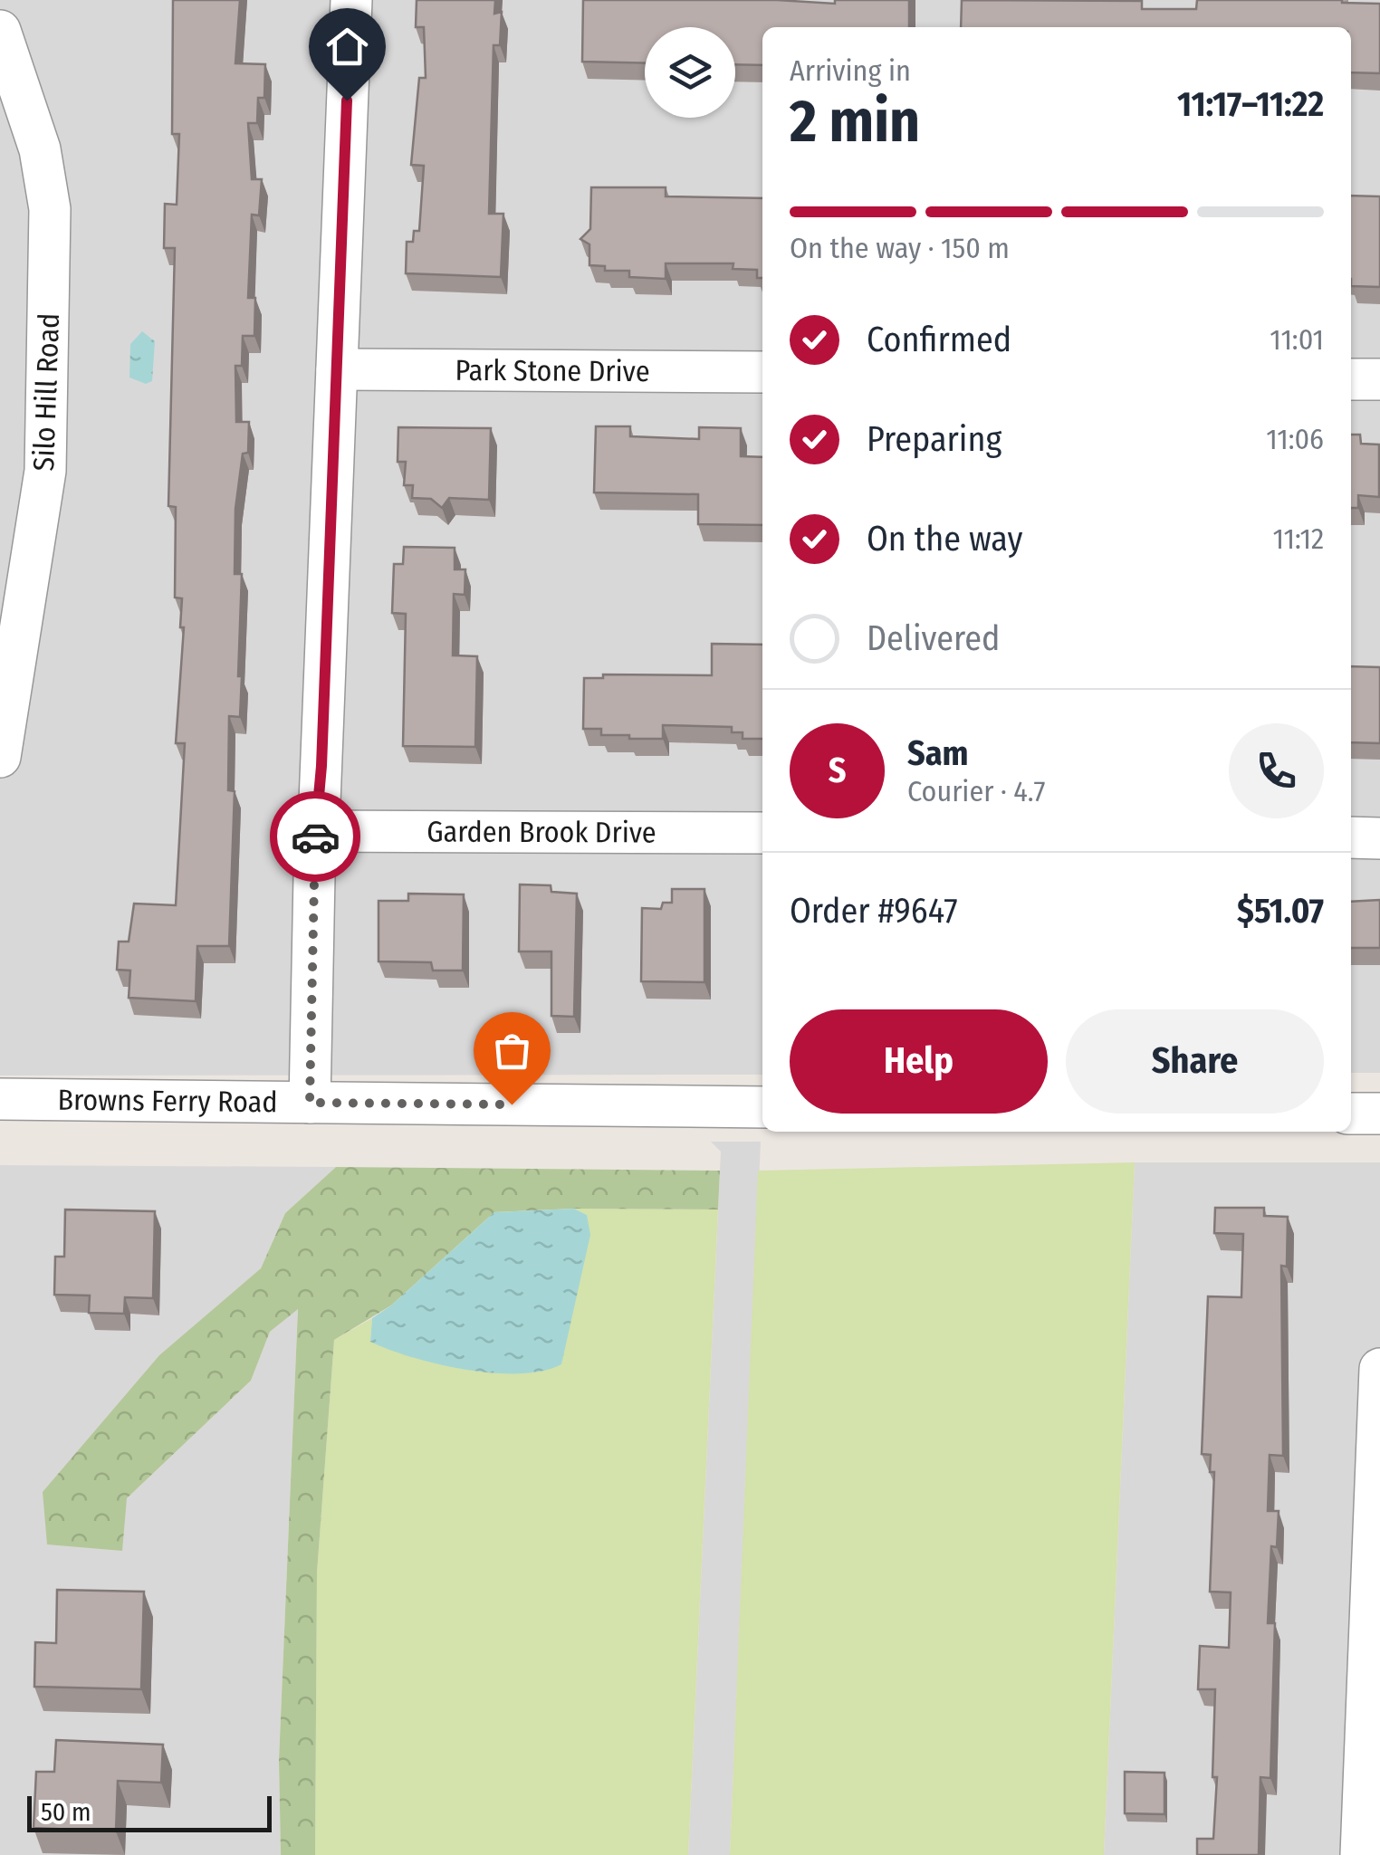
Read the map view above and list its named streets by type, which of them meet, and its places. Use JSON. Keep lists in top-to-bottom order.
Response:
{
  "streets": {
    "street": [
      "Park Stone Drive",
      "Silo Hill Road",
      "Garden Brook Drive",
      "Browns Ferry Road"
    ]
  },
  "scale_bar": "50 m",
  "page": {
    "heading": ["2 min", "Arriving in", "11:17–11:22"],
    "panel": [
      "Sam",
      "Courier · 4.7",
      "Order #9647",
      "$51.07"
    ],
    "bar": "On the way · 150 m",
    "list": [
      ["Confirmed", "11:01"],
      ["Preparing", "11:06"],
      ["On the way", "11:12"],
      "Delivered"
    ],
    "round": "S",
    "buttons": ["Help", "Share"],
    "scale": "50 m"
  }
}
